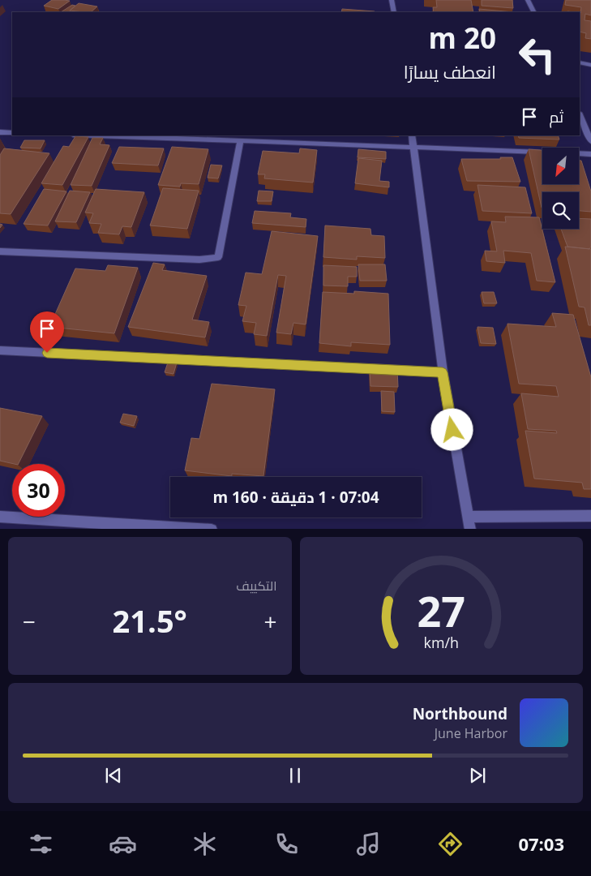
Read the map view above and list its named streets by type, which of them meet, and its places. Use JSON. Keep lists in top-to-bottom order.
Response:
{
  "north": "bottom left",
  "page": {
    "turn": ["20 m", "انعطف يسارًا"],
    "then": "ثم",
    "limit": "30",
    "trip": "07:04 · 1 دقيقة · 160 m",
    "tile": "التكييف",
    "heat": ["−", "21.5°", "+"],
    "song": ["Northbound", "June Harbor"],
    "tabs": "07:03",
    "gauge": ["27", "km/h"]
  }
}
